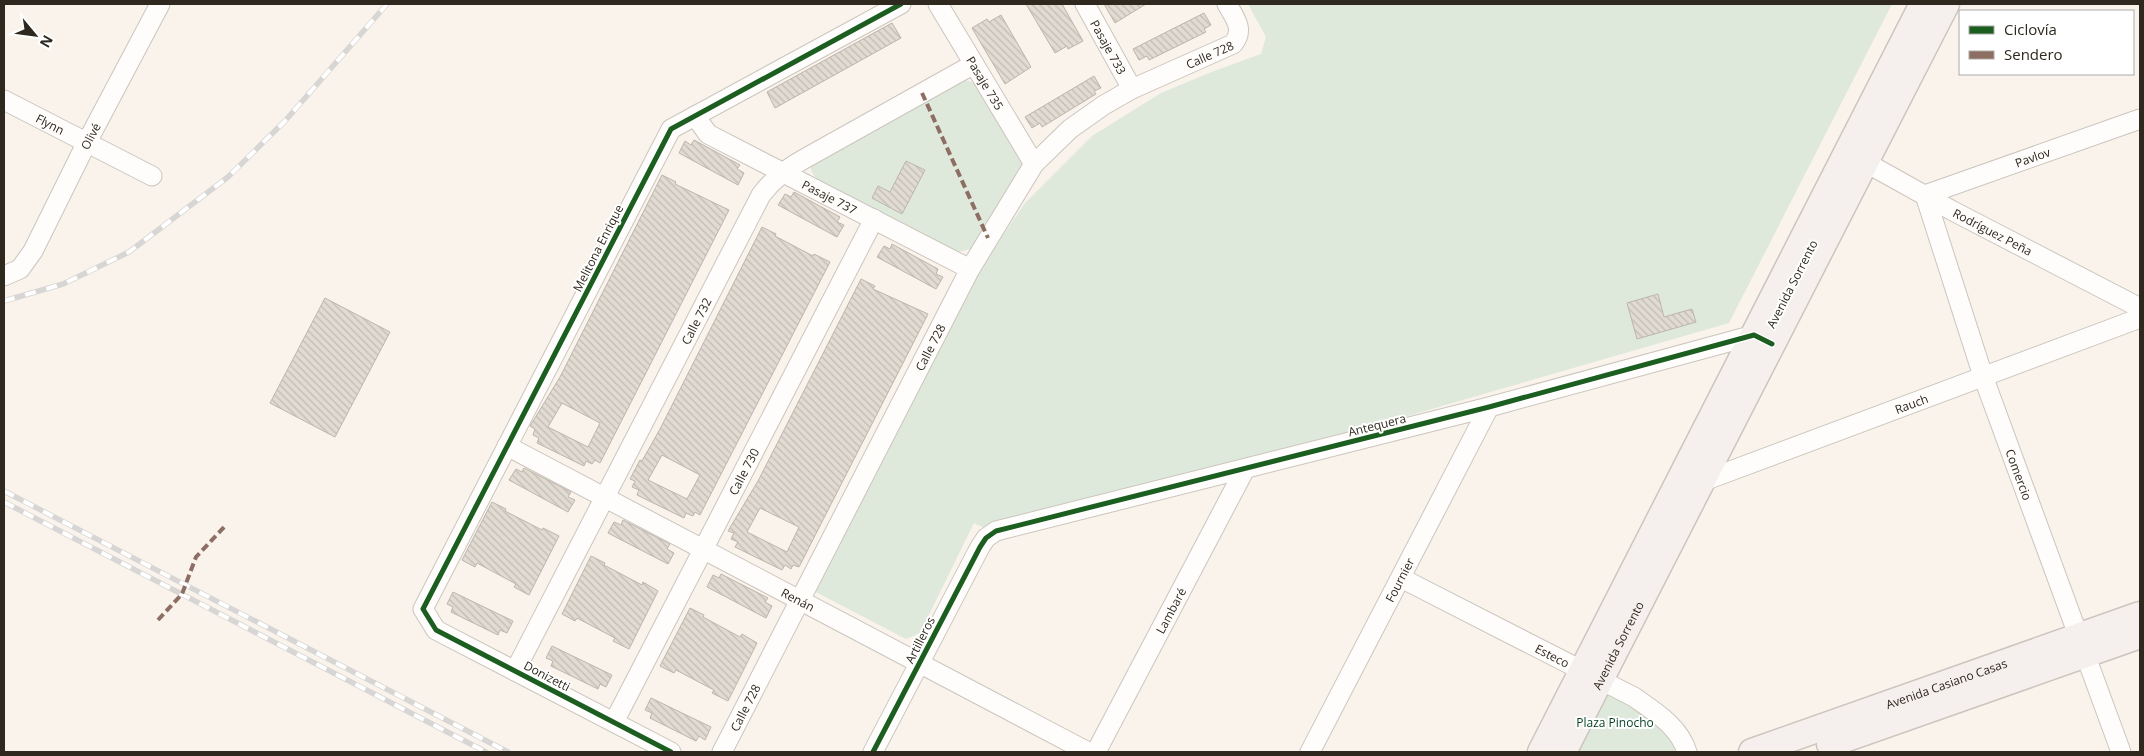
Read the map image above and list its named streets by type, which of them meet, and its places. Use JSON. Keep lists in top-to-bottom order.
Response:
{
  "streets": {
    "main road": ["Avenida Sorrento", "Avenida Casiano Casas"],
    "street": [
      "Pasaje 733",
      "Calle 728",
      "Pasaje 735",
      "Flynn",
      "Olivé",
      "Pavlov",
      "Pasaje 737",
      "Rodríguez Peña",
      "Melitona Enrique",
      "Calle 732",
      "Rauch",
      "Antequera",
      "Calle 730",
      "Comercio",
      "Fournier",
      "Renán",
      "Lambaré",
      "Artilleros",
      "Esteco",
      "Donizetti"
    ]
  },
  "crossings": [
    ["Pasaje 733", "Calle 728"],
    ["Calle 728", "Pasaje 735"],
    ["Calle 728", "Pasaje 737"],
    ["Calle 728", "Renán"],
    ["Pasaje 735", "Calle 732"],
    ["Flynn", "Olivé"],
    ["Pavlov", "Rodríguez Peña"],
    ["Pavlov", "Comercio"],
    ["Pasaje 737", "Melitona Enrique"],
    ["Pasaje 737", "Calle 732"],
    ["Pasaje 737", "Calle 730"],
    ["Rodríguez Peña", "Avenida Sorrento"],
    ["Rodríguez Peña", "Comercio"],
    ["Melitona Enrique", "Renán"],
    ["Melitona Enrique", "Donizetti"],
    ["Avenida Sorrento", "Rauch"],
    ["Avenida Sorrento", "Antequera"],
    ["Avenida Sorrento", "Esteco"],
    ["Calle 732", "Renán"],
    ["Calle 732", "Donizetti"],
    ["Rauch", "Comercio"],
    ["Antequera", "Fournier"],
    ["Antequera", "Lambaré"],
    ["Antequera", "Artilleros"],
    ["Calle 730", "Renán"],
    ["Calle 730", "Donizetti"],
    ["Comercio", "Avenida Casiano Casas"],
    ["Fournier", "Esteco"],
    ["Renán", "Artilleros"]
  ],
  "parks": ["Plaza Pinocho"],
  "legend": ["Ciclovía", "Sendero"],
  "north": "bottom right"
}
